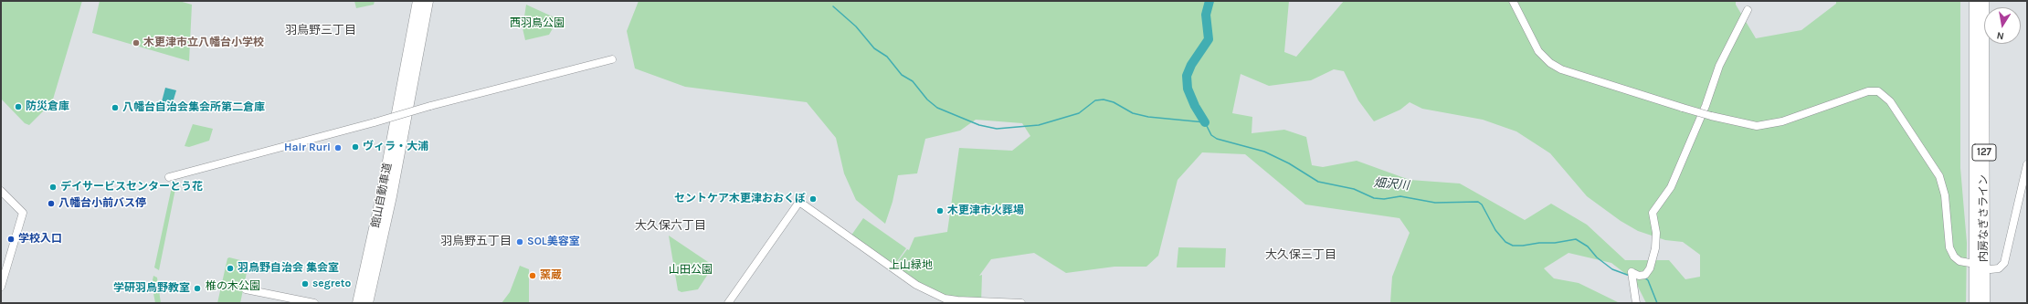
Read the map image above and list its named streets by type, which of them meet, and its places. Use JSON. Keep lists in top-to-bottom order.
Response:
{
  "streets": {
    "highway": ["127", "館山自動車道", "内房なぎさライン"]
  },
  "districts": [
    "羽鳥野三丁目",
    "大久保六丁目",
    "羽鳥野五丁目",
    "大久保三丁目"
  ],
  "water": ["畑沢川"],
  "parks": [
    "西羽鳥公園",
    "上山緑地",
    "山田公園",
    "椎の木公園"
  ],
  "places": [
    "木更津市立八幡台小学校",
    "防災倉庫",
    "八幡台自治会集会所第二倉庫",
    "ヴィラ・大浦",
    "Hair Ruri",
    "デイサービスセンターとう花",
    "セントケア木更津おおくぼ",
    "八幡台小前バス停",
    "木更津市火葬場",
    "学校入口",
    "SOL美容室",
    "羽鳥野自治会 集会室",
    "窯蔵",
    "segreto",
    "学研羽鳥野教室"
  ],
  "north": "bottom"
}
